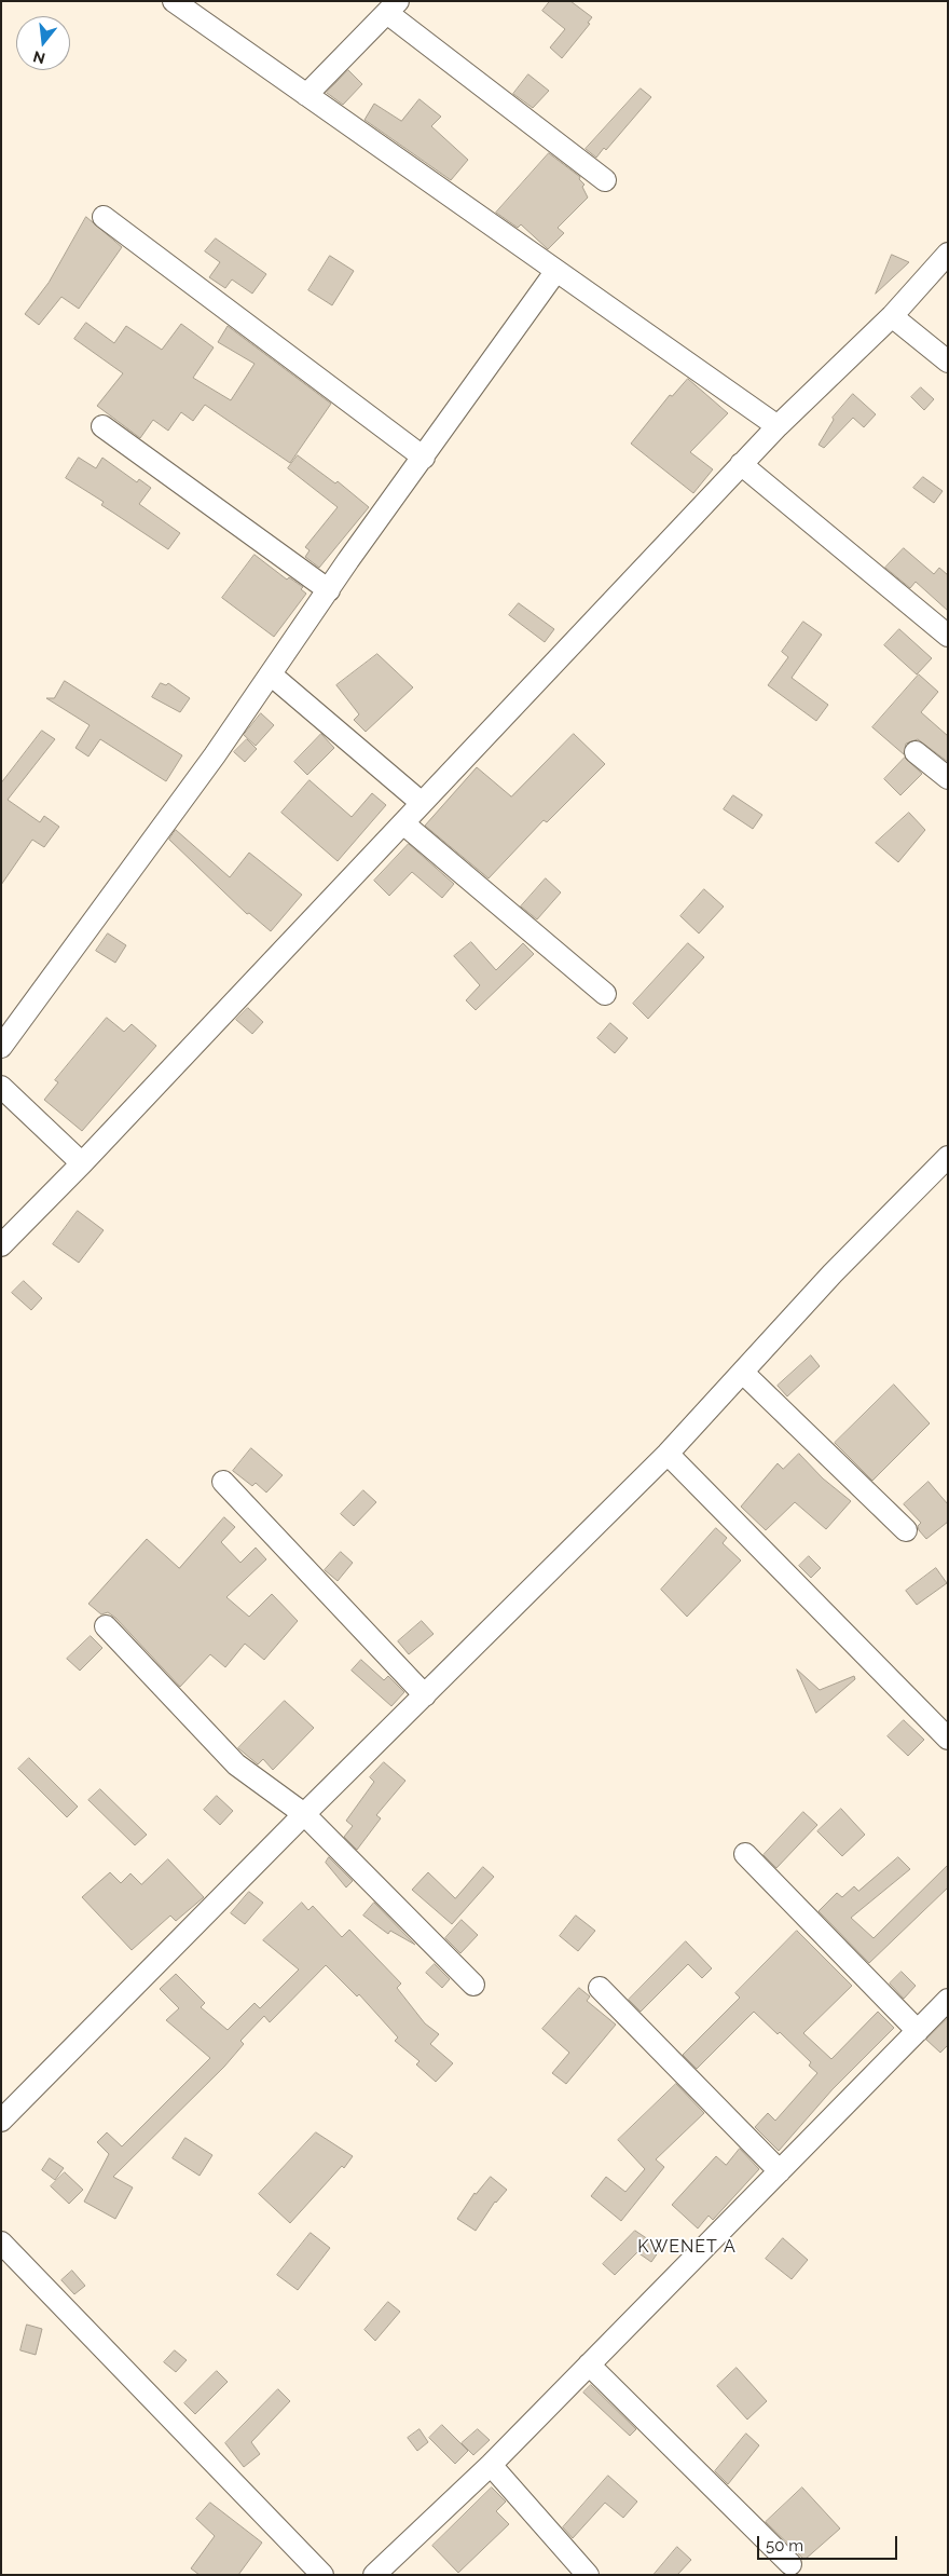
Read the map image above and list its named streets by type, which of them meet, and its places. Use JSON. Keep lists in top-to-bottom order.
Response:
{
  "districts": ["KWENET A"],
  "scale_bar": "50 m",
  "north": "bottom"
}
